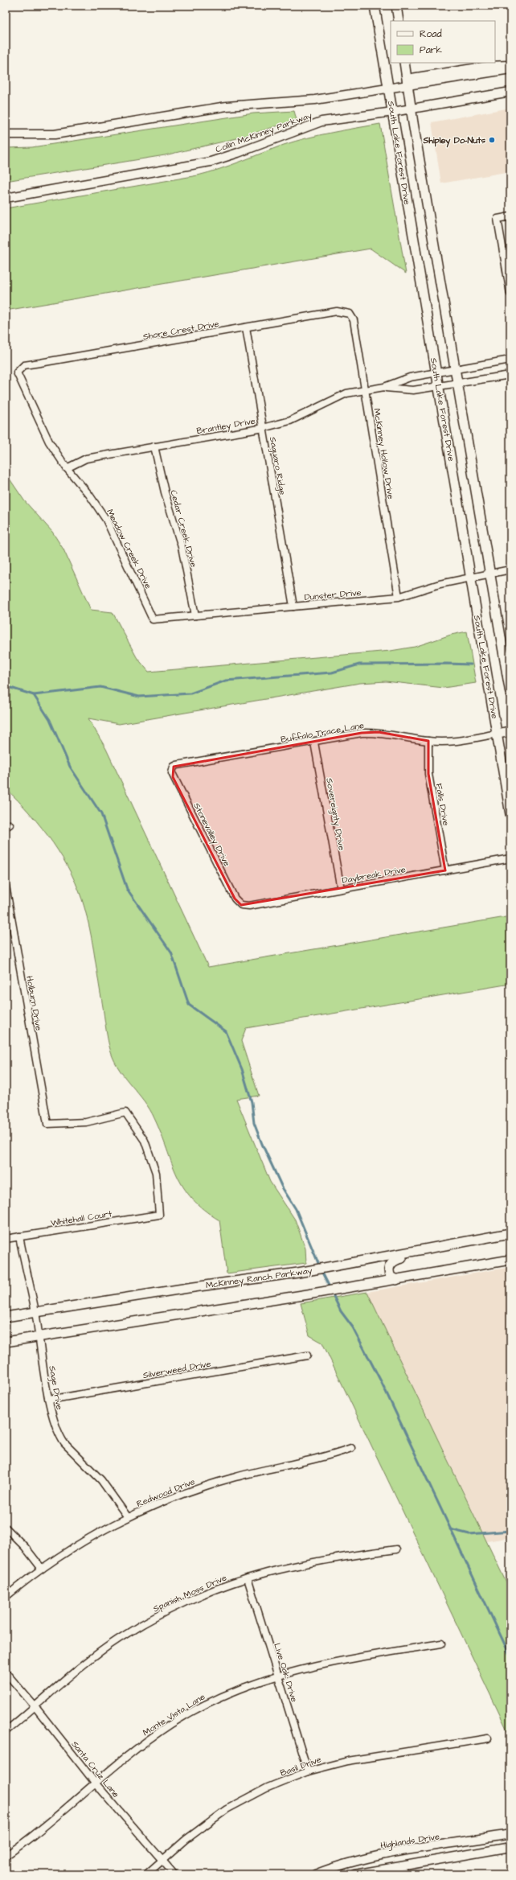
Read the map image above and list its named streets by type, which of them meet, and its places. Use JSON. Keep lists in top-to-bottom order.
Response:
{
  "streets": {
    "main road": ["South Lake Forest Drive", "McKinney Ranch Parkway"],
    "street": [
      "Collin McKinney Parkway",
      "Shore Crest Drive",
      "Brantley Drive",
      "McKinney Hollow Drive",
      "Saguaro Ridge",
      "Cedar Creek Drive",
      "Meadow Creek Drive",
      "Dunster Drive",
      "Buffalo Trace Lane",
      "Falls Drive",
      "Sovereignty Drive",
      "Stonevalley Drive",
      "Daybreak Drive",
      "Holburn Drive",
      "Whitehall Court",
      "Silverweed Drive",
      "Sage Drive",
      "Redwood Drive",
      "Spanish Moss Drive",
      "Live Oak Drive",
      "Monte Vista Lane",
      "Basil Drive",
      "Santa Cruz Lane",
      "Highlands Drive"
    ]
  },
  "crossings": [
    ["Collin McKinney Parkway", "South Lake Forest Drive"],
    ["South Lake Forest Drive", "Brantley Drive"],
    ["South Lake Forest Drive", "Dunster Drive"],
    ["South Lake Forest Drive", "Buffalo Trace Lane"],
    ["Shore Crest Drive", "McKinney Hollow Drive"],
    ["Shore Crest Drive", "Saguaro Ridge"],
    ["Shore Crest Drive", "Meadow Creek Drive"],
    ["Brantley Drive", "McKinney Hollow Drive"],
    ["Brantley Drive", "Saguaro Ridge"],
    ["Brantley Drive", "Cedar Creek Drive"],
    ["Brantley Drive", "Meadow Creek Drive"],
    ["McKinney Hollow Drive", "Dunster Drive"],
    ["Saguaro Ridge", "Dunster Drive"],
    ["Cedar Creek Drive", "Dunster Drive"],
    ["Meadow Creek Drive", "Dunster Drive"],
    ["Buffalo Trace Lane", "Falls Drive"],
    ["Buffalo Trace Lane", "Sovereignty Drive"],
    ["Buffalo Trace Lane", "Stonevalley Drive"],
    ["Falls Drive", "Daybreak Drive"],
    ["Sovereignty Drive", "Daybreak Drive"],
    ["Stonevalley Drive", "Daybreak Drive"],
    ["Holburn Drive", "Whitehall Court"],
    ["Whitehall Court", "Sage Drive"],
    ["McKinney Ranch Parkway", "Sage Drive"],
    ["Silverweed Drive", "Sage Drive"],
    ["Sage Drive", "Redwood Drive"],
    ["Spanish Moss Drive", "Live Oak Drive"],
    ["Spanish Moss Drive", "Santa Cruz Lane"],
    ["Live Oak Drive", "Monte Vista Lane"],
    ["Live Oak Drive", "Basil Drive"],
    ["Monte Vista Lane", "Santa Cruz Lane"],
    ["Basil Drive", "Santa Cruz Lane"]
  ],
  "places": ["Shipley Do-Nuts"],
  "legend": ["Road", "Park"]
}
